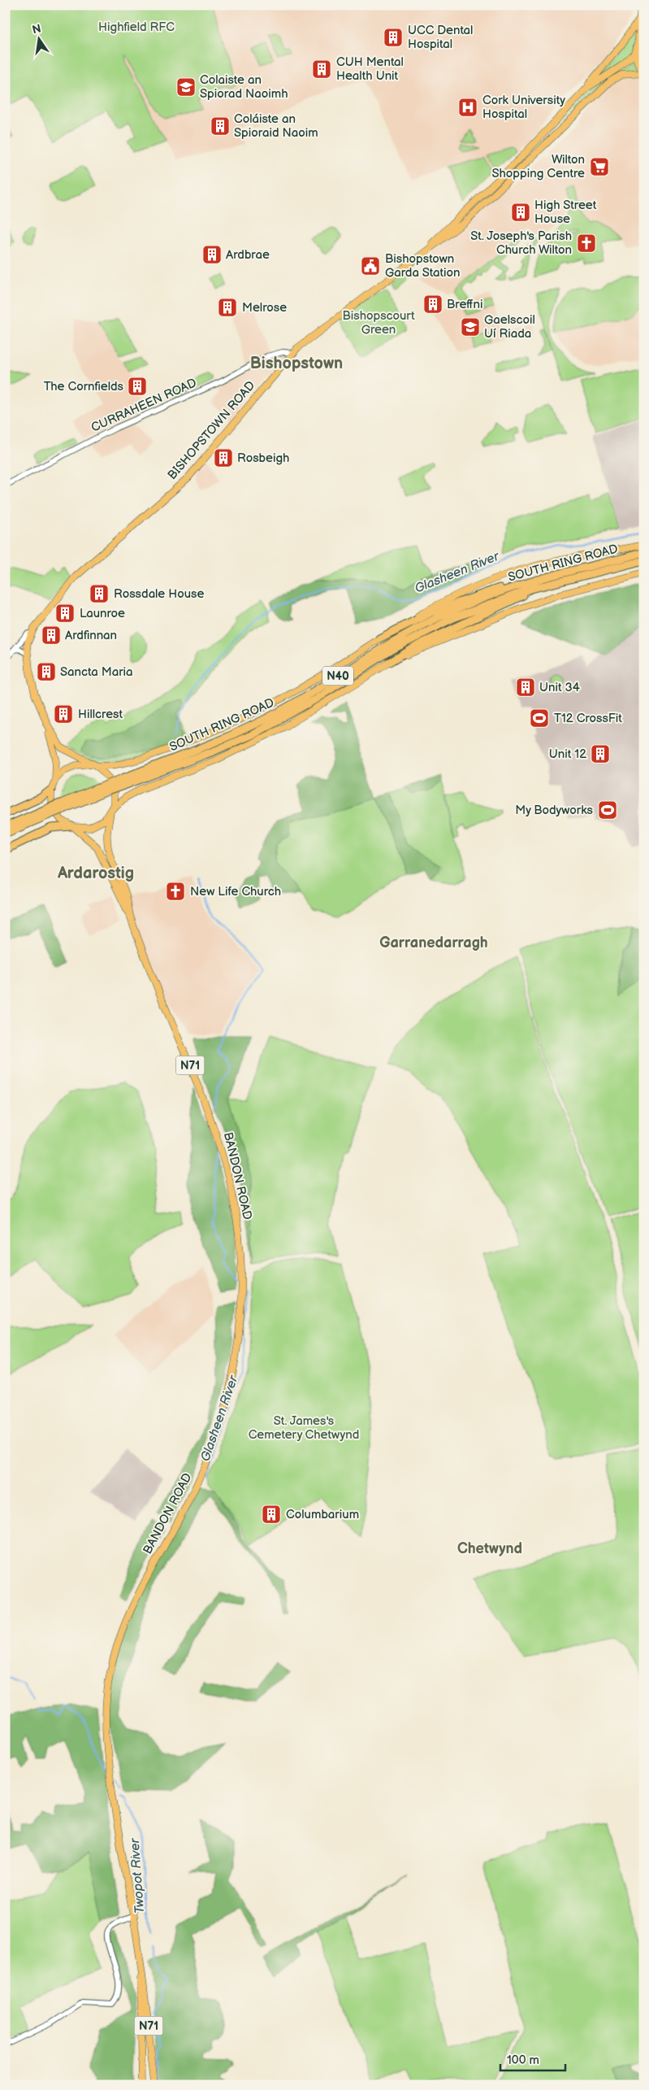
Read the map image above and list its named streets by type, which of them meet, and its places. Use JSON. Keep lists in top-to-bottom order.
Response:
{
  "streets": {
    "highway": ["SOUTH RING ROAD", "N40"],
    "main road": ["BISHOPSTOWN ROAD", "N71", "BANDON ROAD"],
    "street": ["CURRAHEEN ROAD"]
  },
  "crossings": [
    ["CURRAHEEN ROAD", "BISHOPSTOWN ROAD"],
    ["BISHOPSTOWN ROAD", "N40"],
    ["BISHOPSTOWN ROAD", "N71"],
    ["BISHOPSTOWN ROAD", "BANDON ROAD"],
    ["N40", "N71"],
    ["N40", "BANDON ROAD"],
    ["N71", "BANDON ROAD"]
  ],
  "districts": [
    "Bishopstown",
    "Ardarostig",
    "Garranedarragh",
    "Chetwynd"
  ],
  "water": ["Glasheen River", "Twopot River"],
  "parks": ["Highfield RFC", "Bishopscourt Green", "St. James's Cemetery Chetwynd"],
  "places": {
    "building": [
      "UCC Dental Hospital",
      "CUH Mental Health Unit",
      "Coláiste an Spioraid Naoim",
      "High Street House",
      "Ardbrae",
      "Breffni",
      "Melrose",
      "The Cornfields",
      "Rosbeigh",
      "Rossdale House",
      "Launroe",
      "Ardfinnan",
      "Sancta Maria",
      "Unit 34",
      "Hillcrest",
      "Unit 12",
      "Columbarium"
    ],
    "school or university": ["Colaiste an Spiorad Naoimh", "Gaelscoil Uí Riada"],
    "hospital": ["Cork University Hospital"],
    "supermarket": ["Wilton Shopping Centre"],
    "church": ["St. Joseph's Parish Church Wilton", "New Life Church"],
    "public building": ["Bishopstown Garda Station"],
    "sports": ["T12 CrossFit", "My Bodyworks"]
  },
  "scale_bar": "100 m",
  "north": "top"
}
